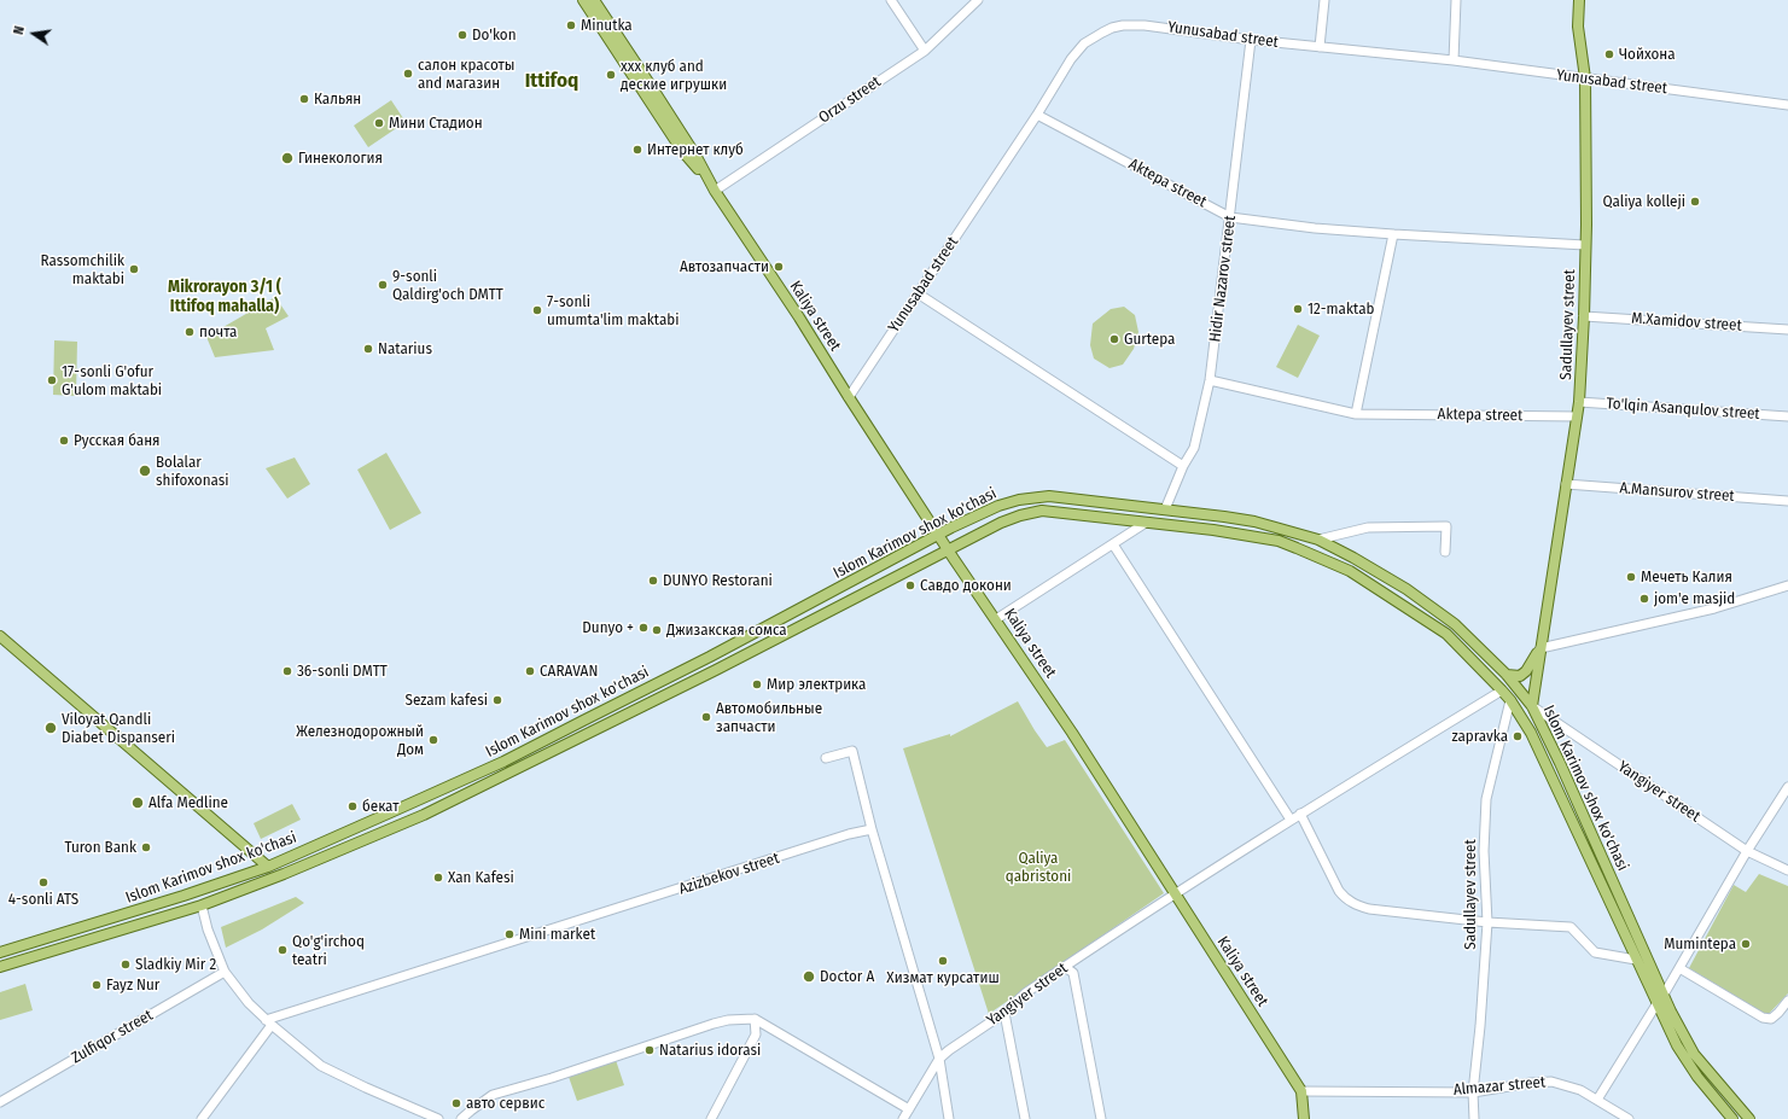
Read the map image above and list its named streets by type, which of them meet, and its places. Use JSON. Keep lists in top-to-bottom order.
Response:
{
  "streets": {
    "main road": ["Kaliya street", "Sadullayev street", "Islom Karimov shox ko'chasi"],
    "street": [
      "Yunusabad street",
      "Orzu street",
      "Aktepa street",
      "Hidir Nazarov street",
      "M.Xamidov street",
      "To'lqin Asanqulov street",
      "A.Mansurov street",
      "Yangiyer street",
      "Azizbekov street",
      "Zulfiqor street",
      "Almazar street"
    ]
  },
  "crossings": [
    ["Yunusabad street", "Aktepa street"],
    ["Yunusabad street", "Hidir Nazarov street"],
    ["Yunusabad street", "Kaliya street"],
    ["Yunusabad street", "Sadullayev street"],
    ["Orzu street", "Kaliya street"],
    ["Aktepa street", "Hidir Nazarov street"],
    ["Aktepa street", "Sadullayev street"],
    ["Hidir Nazarov street", "Islom Karimov shox ko'chasi"],
    ["Kaliya street", "Islom Karimov shox ko'chasi"],
    ["Kaliya street", "Yangiyer street"],
    ["Kaliya street", "Almazar street"],
    ["M.Xamidov street", "Sadullayev street"],
    ["Sadullayev street", "To'lqin Asanqulov street"],
    ["Sadullayev street", "A.Mansurov street"],
    ["Sadullayev street", "Islom Karimov shox ko'chasi"],
    ["Sadullayev street", "Yangiyer street"],
    ["Sadullayev street", "Almazar street"],
    ["Islom Karimov shox ko'chasi", "Yangiyer street"]
  ],
  "districts": ["Ittifoq", "Mikrorayon 3/1 ( Ittifoq mahalla)"],
  "parks": ["Qaliya qabristoni"],
  "places": [
    "Minutka",
    "Do'kon",
    "Чойхона",
    "салон красоты and магазин",
    "ххх клуб and деские игрушки",
    "Кальян",
    "Мини Стадион",
    "Интернет клуб",
    "Гинекология",
    "Qaliya kolleji",
    "Автозапчасти",
    "Rassomchilik maktabi",
    "9-sonli Qaldirg'och DMTT",
    "12-maktab",
    "7-sonli umumta'lim maktabi",
    "почта",
    "Gurtepa",
    "Natarius",
    "17-sonli G'ofur G'ulom maktabi",
    "Русская баня",
    "Bolalar shifoxonasi",
    "Мечеть Калия",
    "DUNYO Restorani",
    "Савдо докони",
    "jom'e masjid",
    "Dunyo +",
    "Джизакская сомса",
    "36-sonli DMTT",
    "CARAVAN",
    "Мир электрика",
    "Sezam kafesi",
    "Автомобильные запчасти",
    "Viloyat Qandli Diabet Dispanseri",
    "zapravka",
    "Железнодорожный Дом",
    "Alfa Medline",
    "бекат",
    "Turon Bank",
    "Xan Kafesi",
    "4-sonli ATS",
    "Mini market",
    "Mumintepa",
    "Qo'g'irchoq teatri",
    "Хизмат курсатиш",
    "Sladkiy Mir 2",
    "Doctor A",
    "Fayz Nur",
    "Natarius idorasi",
    "авто сервис"
  ],
  "north": "left"
}
